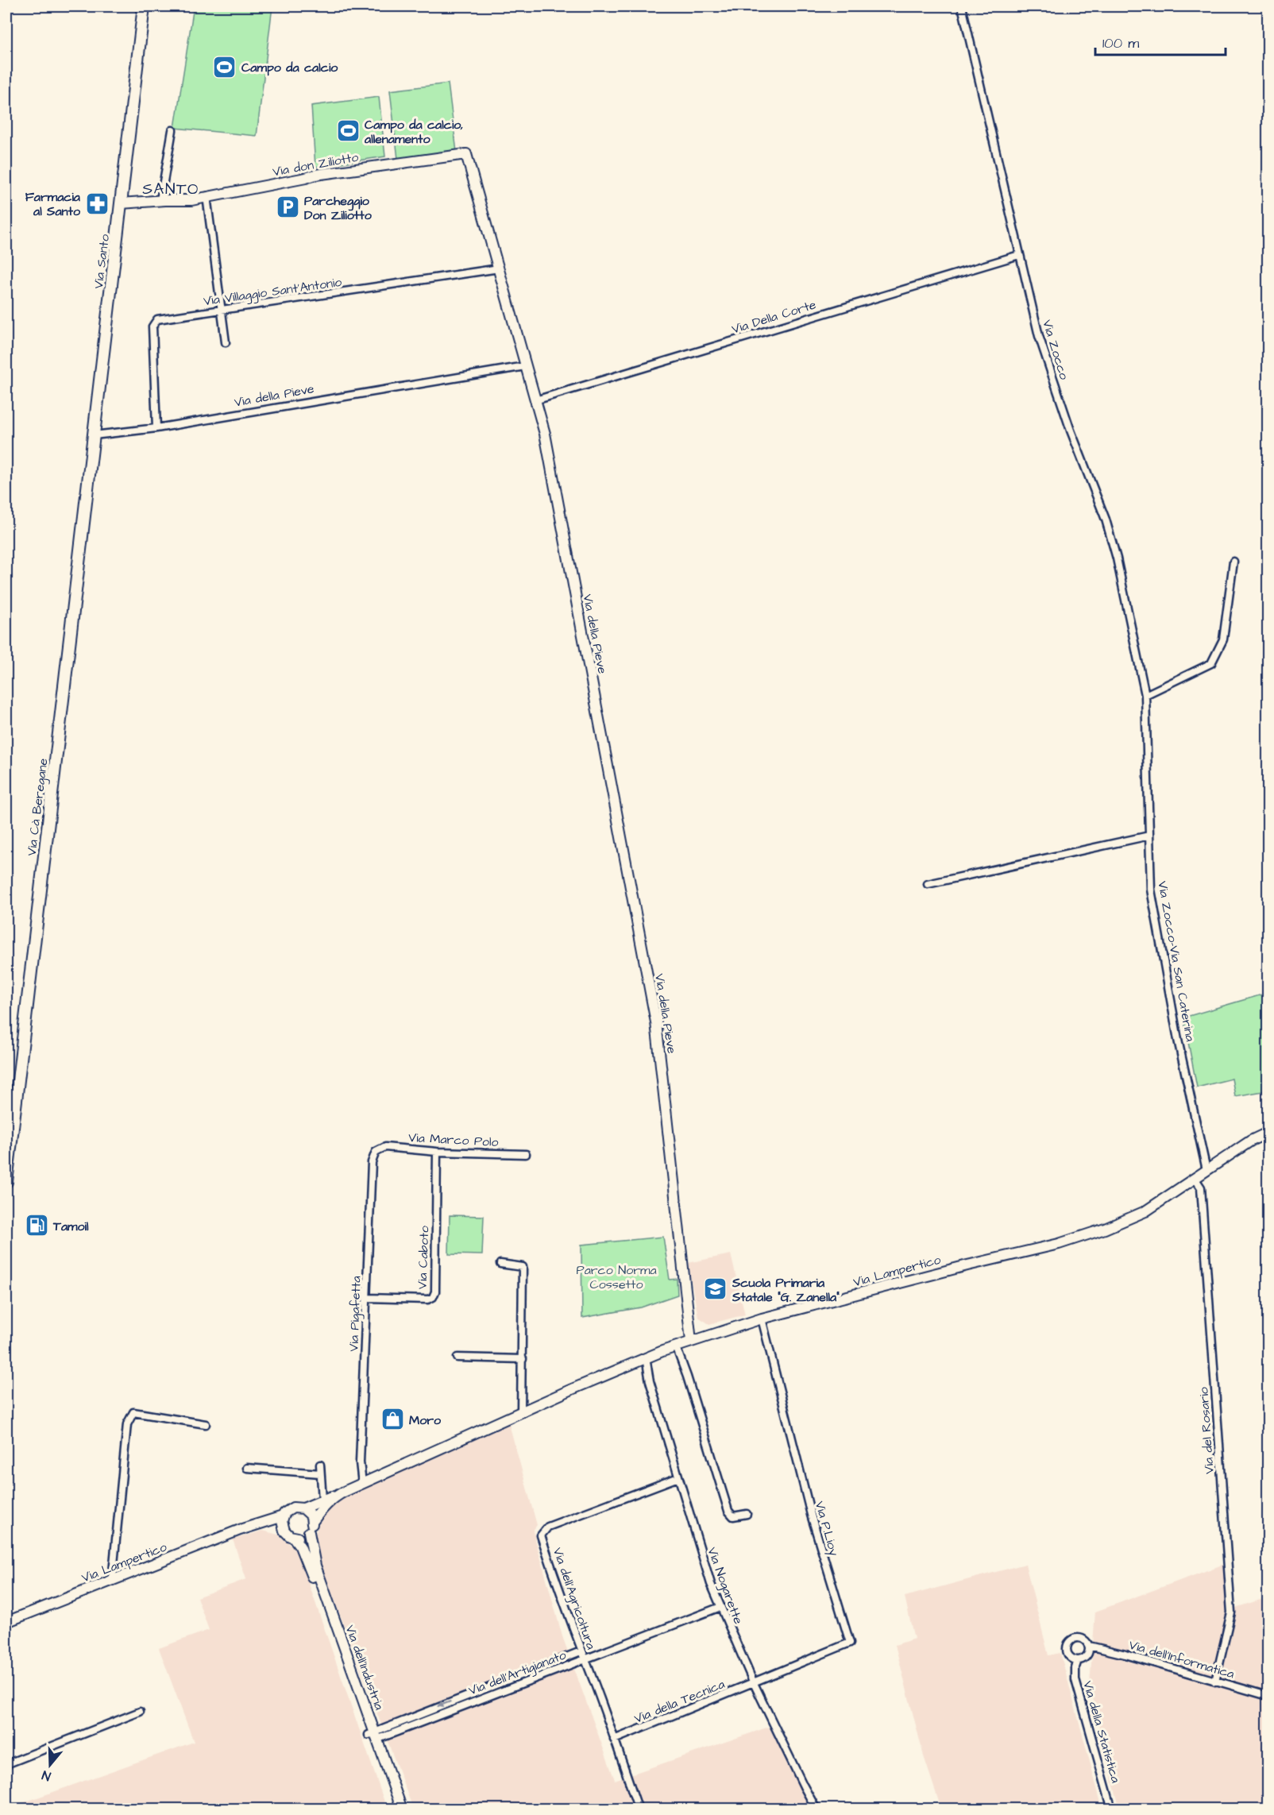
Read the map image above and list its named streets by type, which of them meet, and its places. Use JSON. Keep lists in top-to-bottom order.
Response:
{
  "streets": {
    "main road": ["Via Santo", "Via Cà Beregane"],
    "street": [
      "Via don Ziliotto",
      "Via Villaggio Sant'Antonio",
      "Via Della Corte",
      "Via Zocco",
      "Via della Pieve",
      "Via Zocco-Via San Caterina",
      "Via Marco Polo",
      "Via Caboto",
      "Via Lampertico",
      "Via Pigafetta",
      "Via del Rosario",
      "Via P.Lioy",
      "Via Nogarette",
      "Via dell'Agricoltura",
      "Via dell'Informatica",
      "Via dell'Industria",
      "Via dell'Artigianato",
      "Via della Tecnica",
      "Via della Statistica"
    ]
  },
  "crossings": [
    ["Via don Ziliotto", "Via Santo"],
    ["Via don Ziliotto", "Via Villaggio Sant'Antonio"],
    ["Via don Ziliotto", "Via della Pieve"],
    ["Via Santo", "Via della Pieve"],
    ["Via Santo", "Via Cà Beregane"],
    ["Via Villaggio Sant'Antonio", "Via della Pieve"],
    ["Via Della Corte", "Via Zocco"],
    ["Via Della Corte", "Via della Pieve"],
    ["Via Zocco", "Via Zocco-Via San Caterina"],
    ["Via della Pieve", "Via Cà Beregane"],
    ["Via della Pieve", "Via Lampertico"],
    ["Via Zocco-Via San Caterina", "Via Lampertico"],
    ["Via Marco Polo", "Via Caboto"],
    ["Via Marco Polo", "Via Pigafetta"],
    ["Via Caboto", "Via Pigafetta"],
    ["Via Lampertico", "Via Pigafetta"],
    ["Via Lampertico", "Via del Rosario"],
    ["Via Lampertico", "Via P.Lioy"],
    ["Via Lampertico", "Via Nogarette"],
    ["Via Lampertico", "Via dell'Industria"],
    ["Via del Rosario", "Via dell'Informatica"],
    ["Via P.Lioy", "Via Nogarette"],
    ["Via P.Lioy", "Via della Tecnica"],
    ["Via Nogarette", "Via dell'Agricoltura"],
    ["Via Nogarette", "Via dell'Artigianato"],
    ["Via Nogarette", "Via della Tecnica"],
    ["Via dell'Agricoltura", "Via dell'Artigianato"],
    ["Via dell'Agricoltura", "Via della Tecnica"],
    ["Via dell'Informatica", "Via della Statistica"],
    ["Via dell'Industria", "Via dell'Artigianato"]
  ],
  "districts": ["SANTO"],
  "parks": ["Parco Norma Cossetto"],
  "places": {
    "sports": ["Campo da calcio", "Campo da calcio, allenamento"],
    "pharmacy": ["Farmacia al Santo"],
    "parking": ["Parcheggio Don Ziliotto"],
    "fuel station": ["Tamoil"],
    "school or university": ["Scuola Primaria Statale \"G. Zanella\""],
    "shop": ["Moro"]
  },
  "scale_bar": "100 m",
  "north": "bottom"
}
